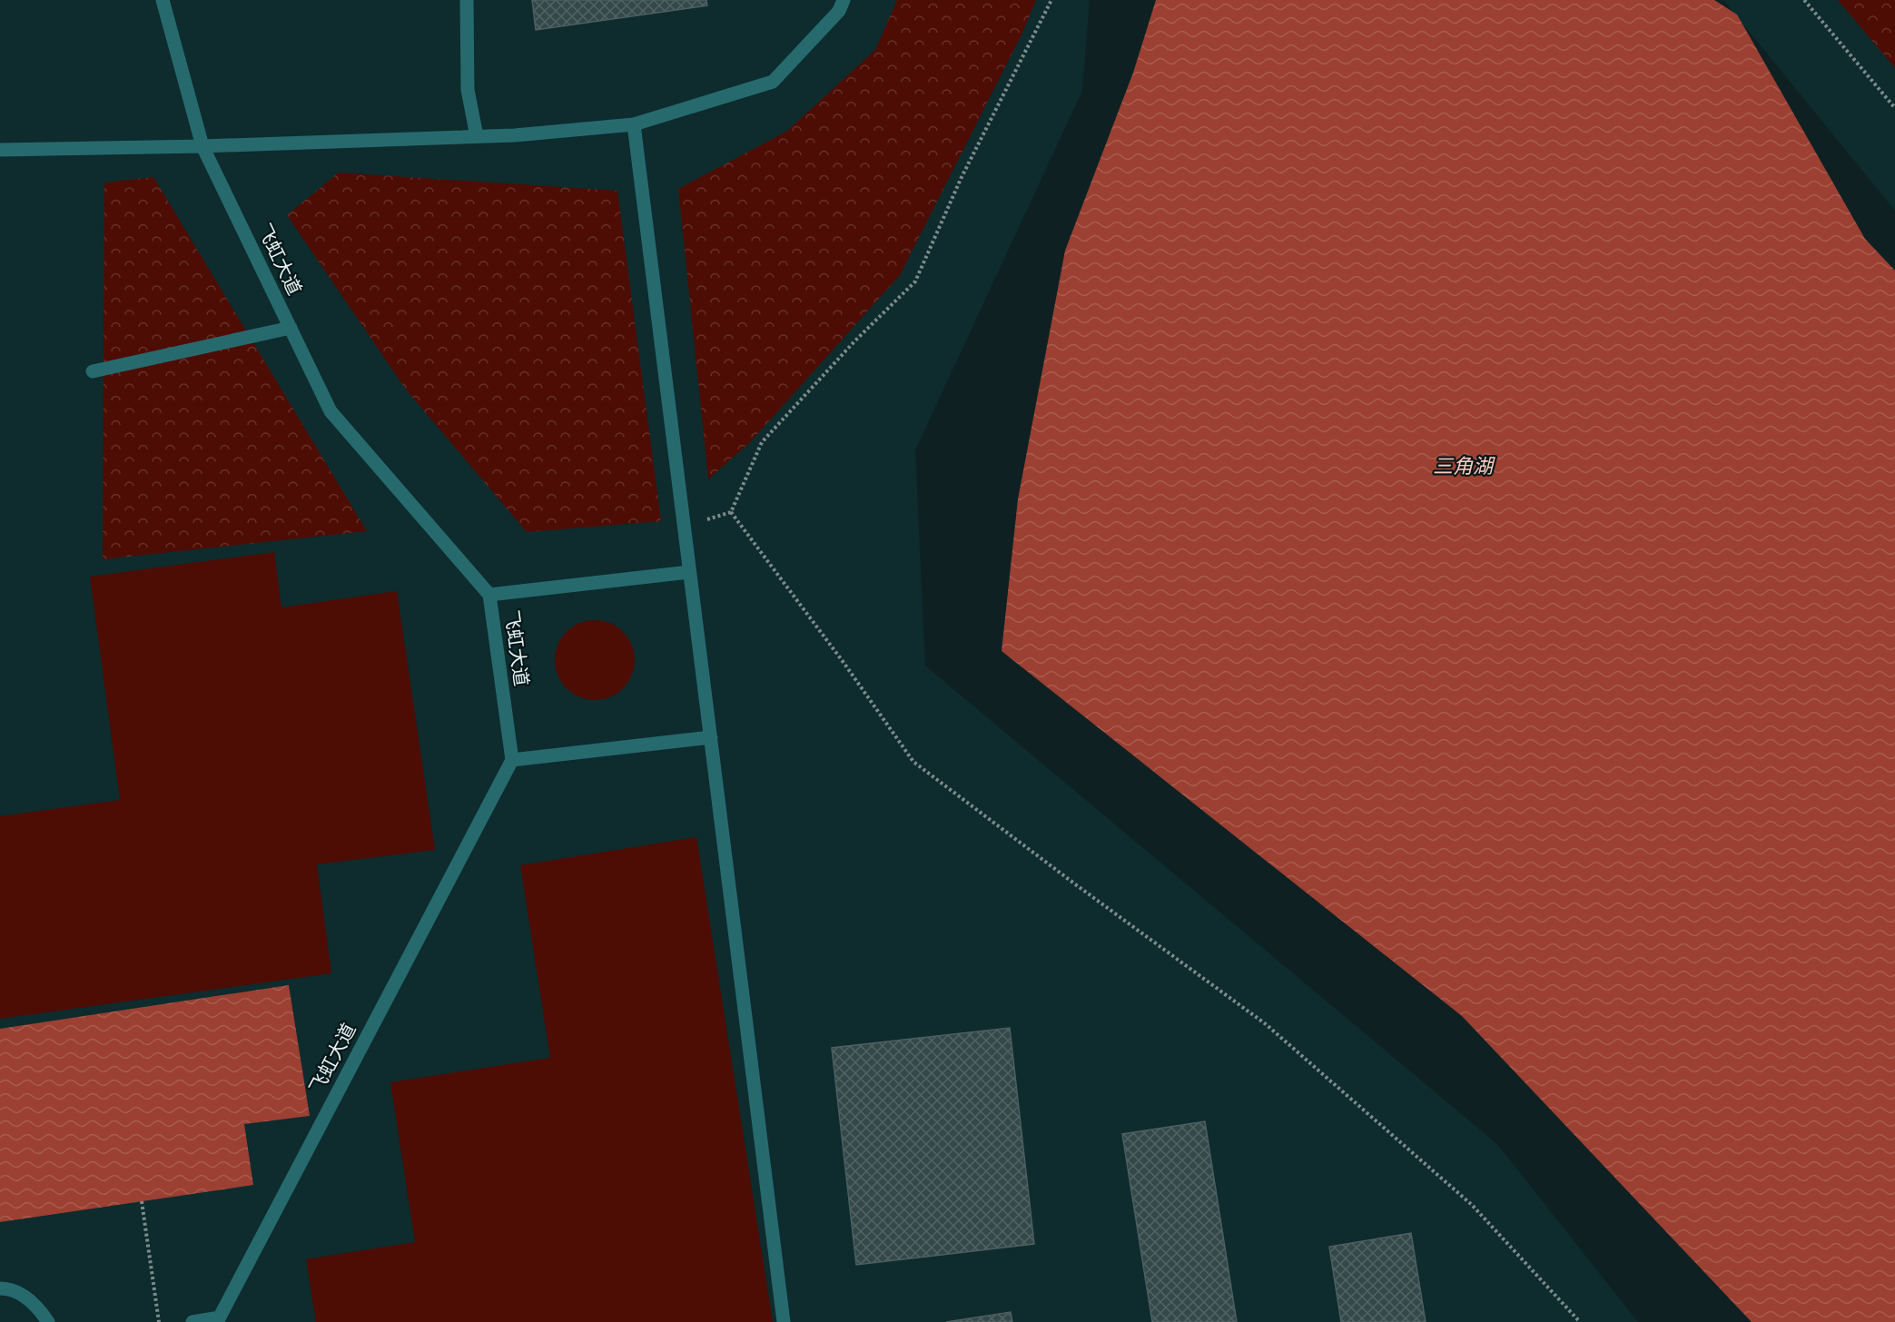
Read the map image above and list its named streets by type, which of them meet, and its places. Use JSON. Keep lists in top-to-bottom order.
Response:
{
  "streets": {
    "lane": ["飞虹大道"]
  },
  "water": ["三角湖"]
}
